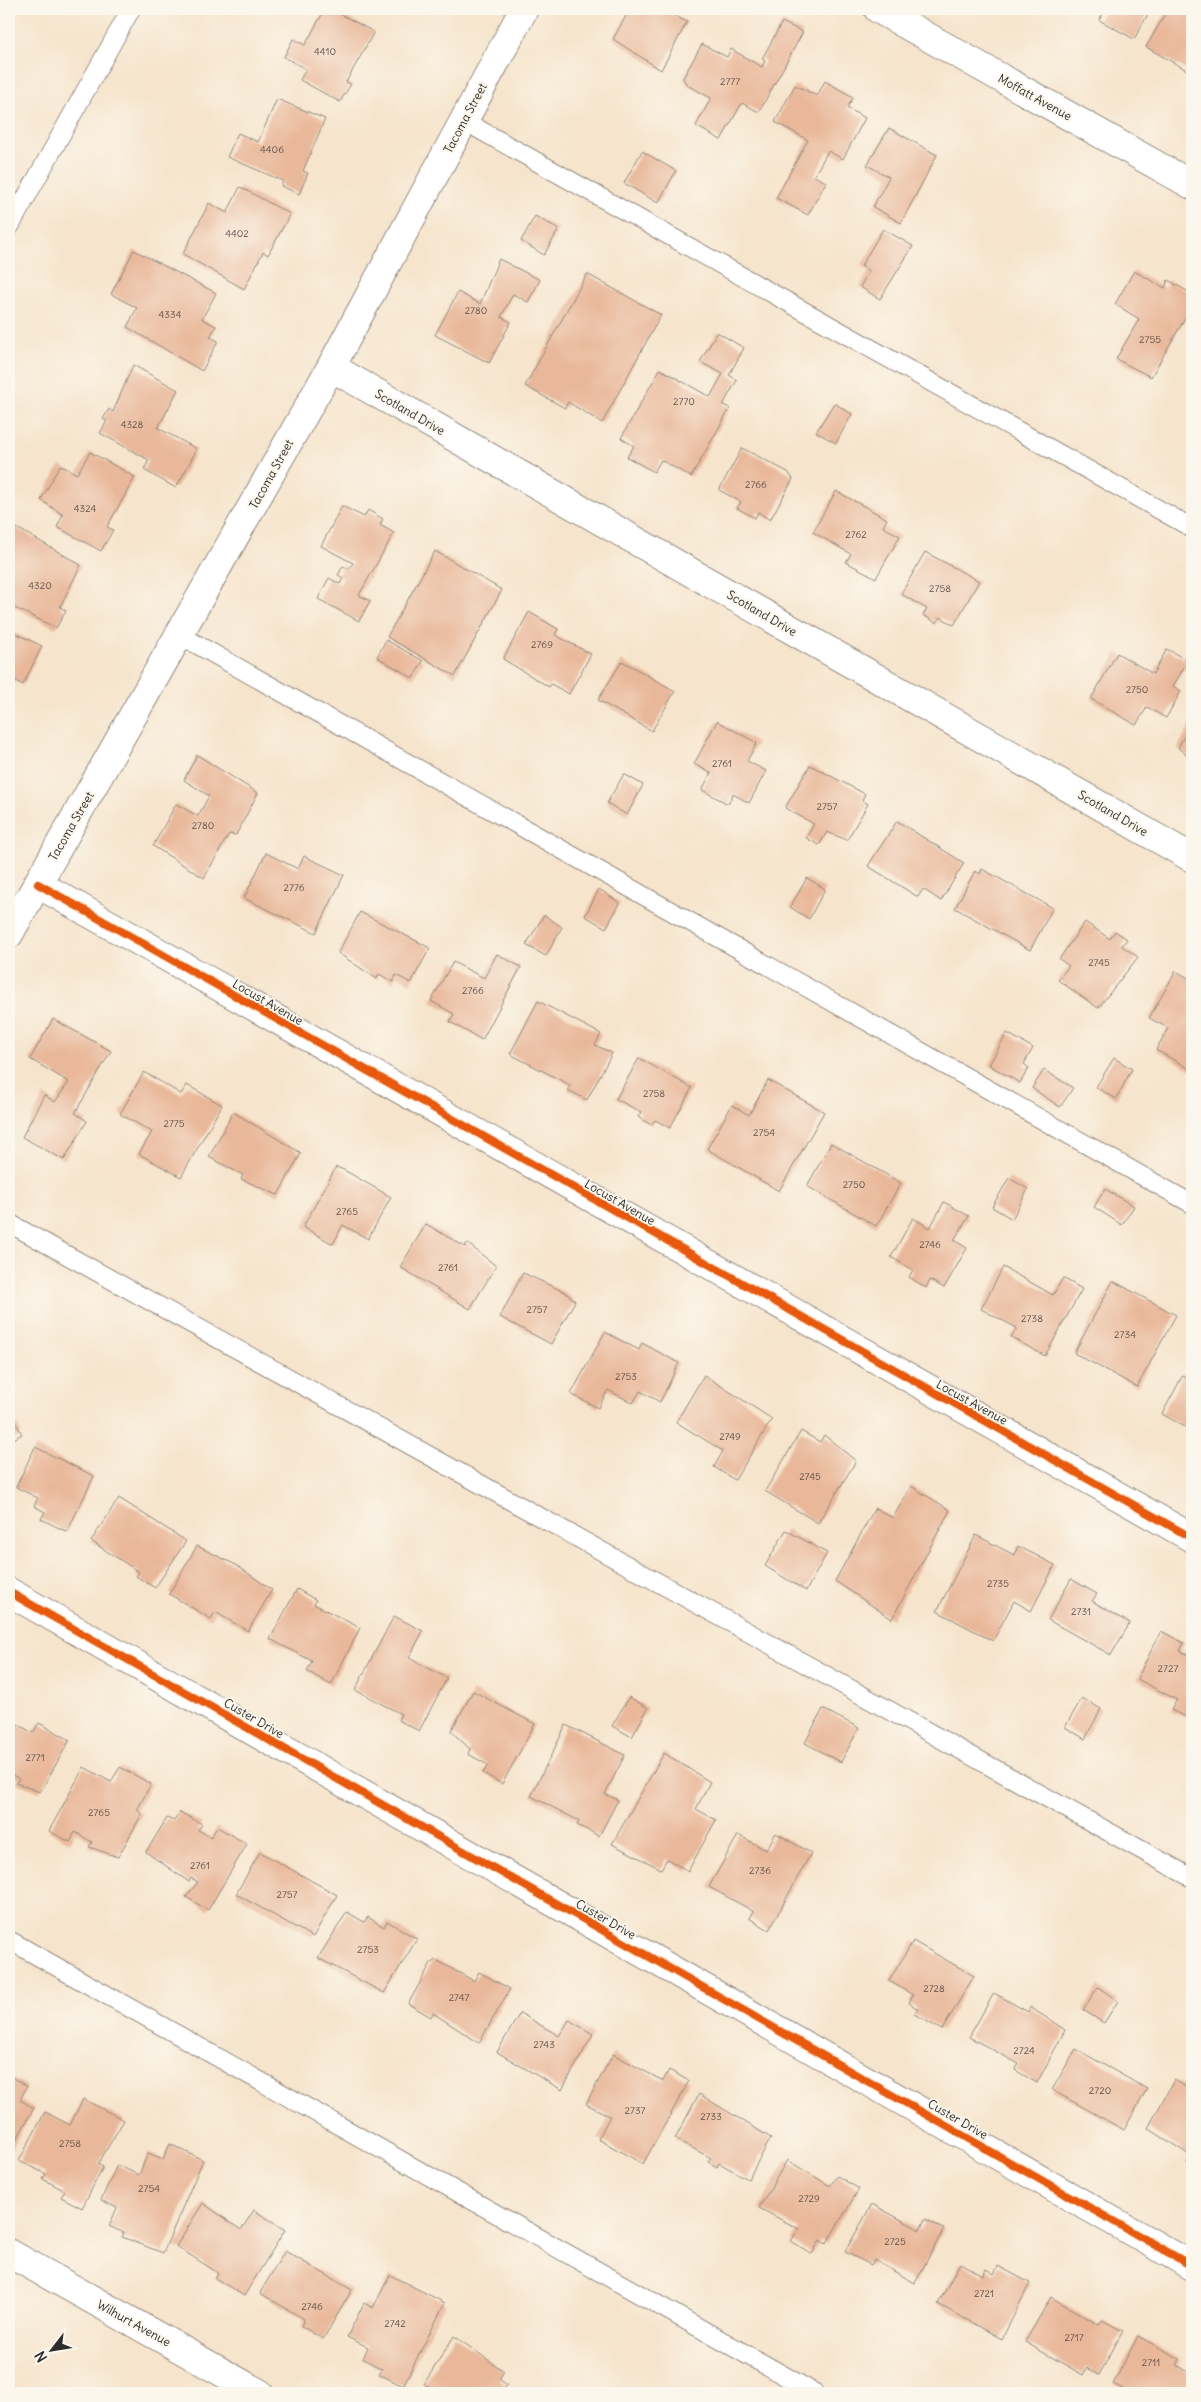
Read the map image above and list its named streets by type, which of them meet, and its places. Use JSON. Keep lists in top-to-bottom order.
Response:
{
  "streets": {
    "street": [
      "Moffatt Avenue",
      "Tacoma Street",
      "Scotland Drive",
      "Locust Avenue",
      "Custer Drive",
      "Wilhurt Avenue"
    ]
  },
  "crossings": [
    ["Tacoma Street", "Scotland Drive"],
    ["Tacoma Street", "Locust Avenue"]
  ],
  "house_numbers": [
    "4410",
    "2777",
    "4406",
    "4402",
    "2780",
    "4334",
    "2755",
    "2770",
    "4328",
    "2766",
    "4324",
    "2762",
    "4320",
    "2758",
    "2769",
    "2750",
    "2761",
    "2757",
    "2780",
    "2776",
    "2745",
    "2766",
    "2758",
    "2775",
    "2754",
    "2750",
    "2765",
    "2746",
    "2761",
    "2757",
    "2738",
    "2734",
    "2753",
    "2749",
    "2745",
    "2735",
    "2731",
    "2727",
    "2771",
    "2765",
    "2761",
    "2736",
    "2757",
    "2753",
    "2728",
    "2747",
    "2743",
    "2724",
    "2720",
    "2737",
    "2733",
    "2758",
    "2754",
    "2729",
    "2725",
    "2721",
    "2746",
    "2742",
    "2717",
    "2711"
  ],
  "north": "bottom left"
}
